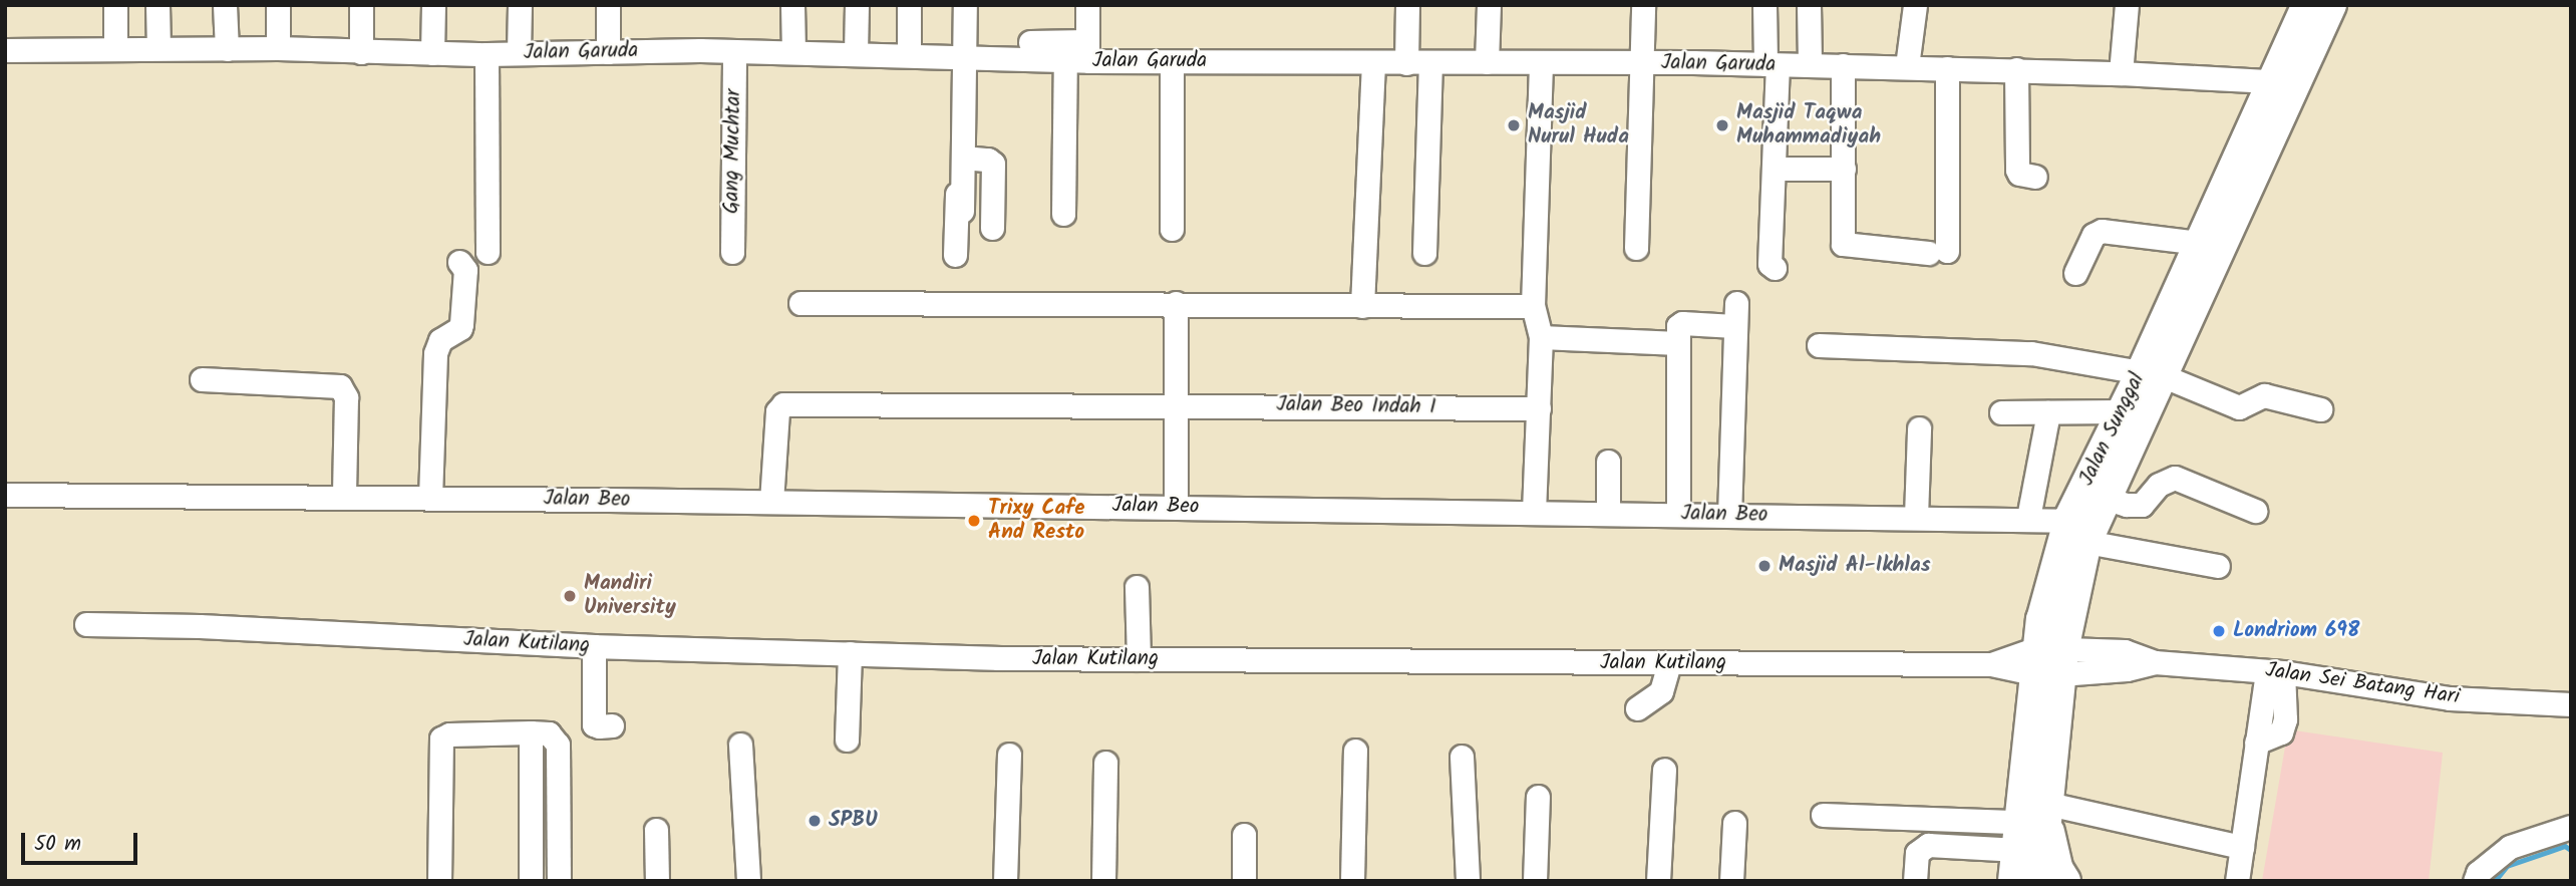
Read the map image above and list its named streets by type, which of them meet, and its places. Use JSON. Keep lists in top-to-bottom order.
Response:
{
  "streets": {
    "main road": ["Jalan Sunggal"],
    "street": [
      "Jalan Garuda",
      "Gang Muchtar",
      "Jalan Beo Indah I",
      "Jalan Beo",
      "Jalan Kutilang",
      "Jalan Sei Batang Hari"
    ]
  },
  "crossings": [
    ["Jalan Garuda", "Gang Muchtar"],
    ["Jalan Garuda", "Jalan Sunggal"],
    ["Jalan Beo Indah I", "Jalan Beo"],
    ["Jalan Sunggal", "Jalan Beo"],
    ["Jalan Sunggal", "Jalan Kutilang"],
    ["Jalan Sunggal", "Jalan Sei Batang Hari"],
    ["Jalan Kutilang", "Jalan Sei Batang Hari"]
  ],
  "places": [
    "Masjid Nurul Huda",
    "Masjid Taqwa Muhammadiyah",
    "Trixy Cafe And Resto",
    "Masjid Al-Ikhlas",
    "Mandiri University",
    "Londriom 698",
    "SPBU"
  ],
  "scale_bar": "50 m"
}
